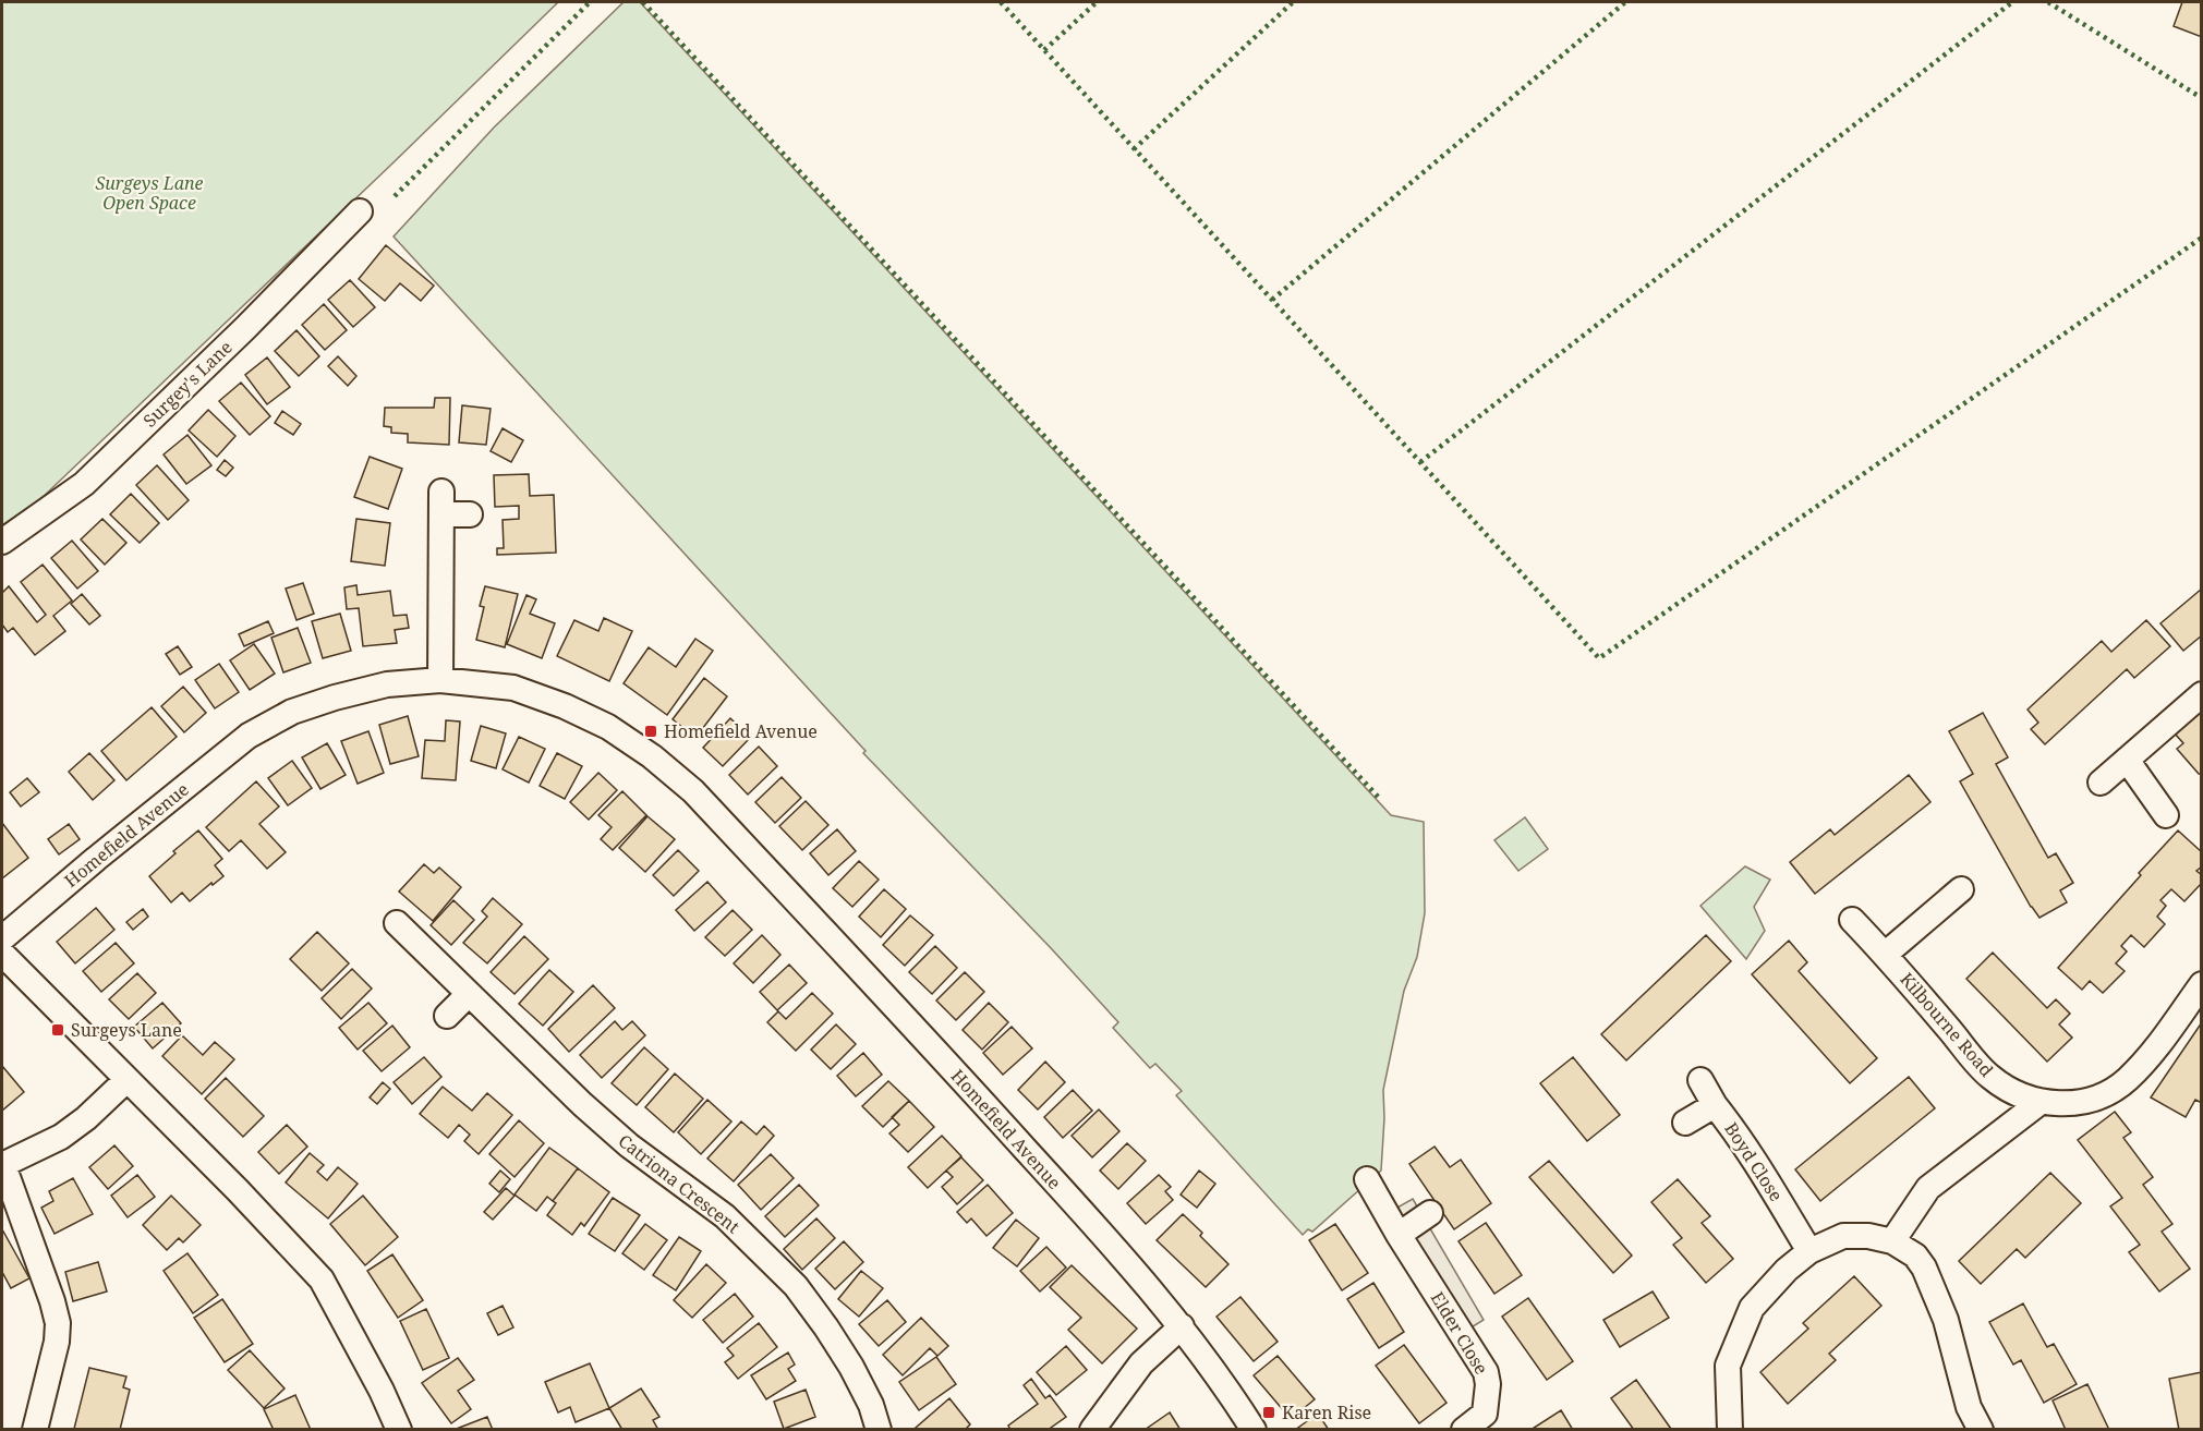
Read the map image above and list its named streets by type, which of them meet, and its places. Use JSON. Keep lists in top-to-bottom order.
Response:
{
  "streets": {
    "street": [
      "Surgey's Lane",
      "Homefield Avenue",
      "Kilbourne Road",
      "Boyd Close",
      "Catriona Crescent",
      "Elder Close"
    ]
  },
  "parks": ["Surgeys Lane Open Space"],
  "places": {
    "transit": ["Homefield Avenue", "Surgeys Lane", "Karen Rise"]
  }
}
